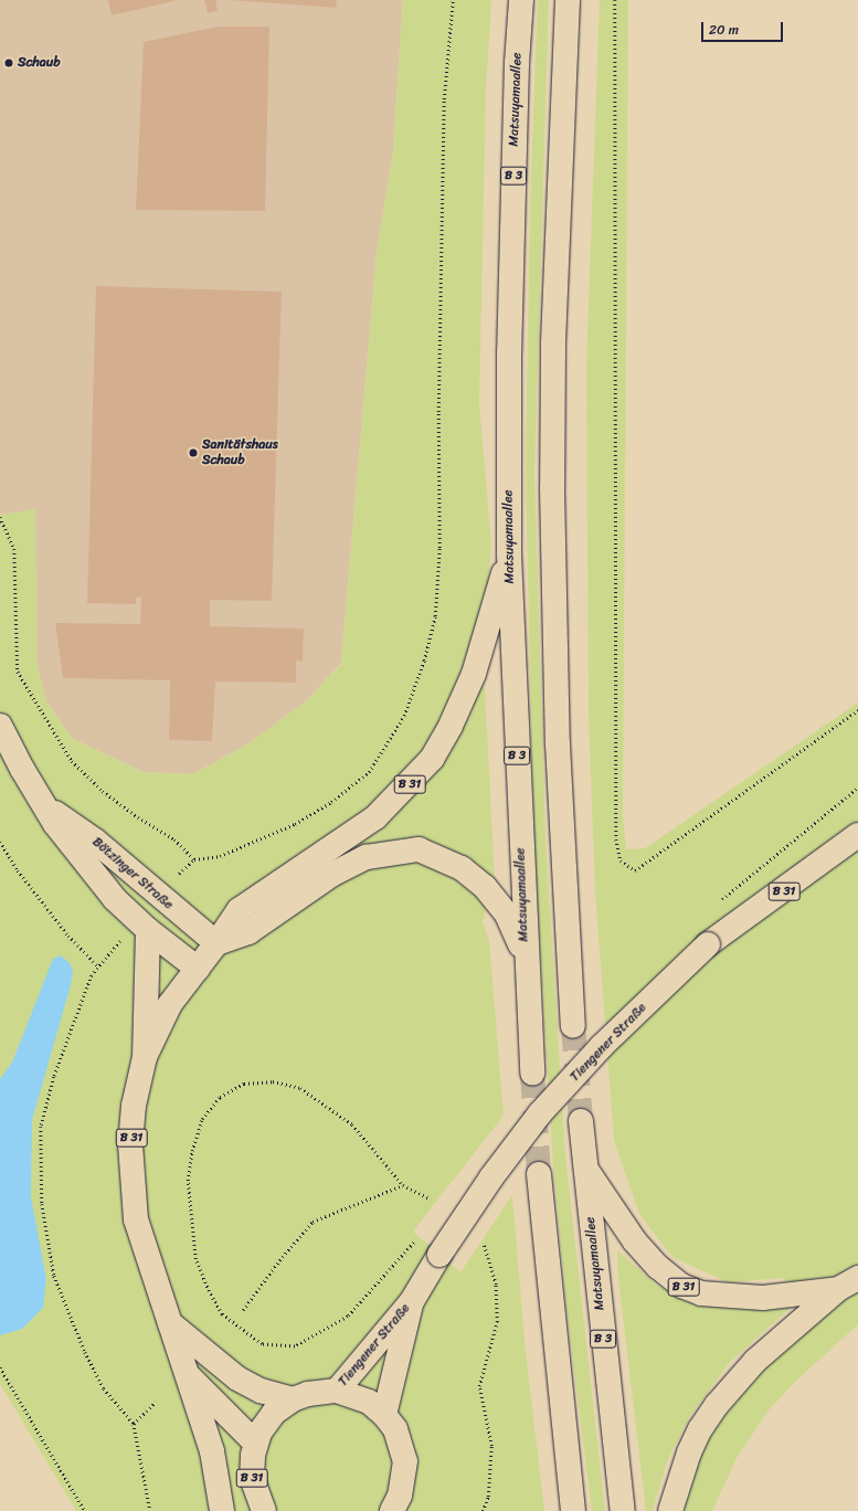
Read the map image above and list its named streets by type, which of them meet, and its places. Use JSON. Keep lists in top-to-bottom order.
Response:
{
  "streets": {
    "main road": [
      "Matsuyamaallee",
      "B 3",
      "B 31",
      "Bötzinger Straße",
      "Tiengener Straße"
    ]
  },
  "crossings": [
    ["Matsuyamaallee", "B 31"],
    ["B 31", "Bötzinger Straße"],
    ["B 31", "Tiengener Straße"]
  ],
  "places": ["Schaub", "Sanitätshaus Schaub"],
  "scale_bar": "20 m"
}
